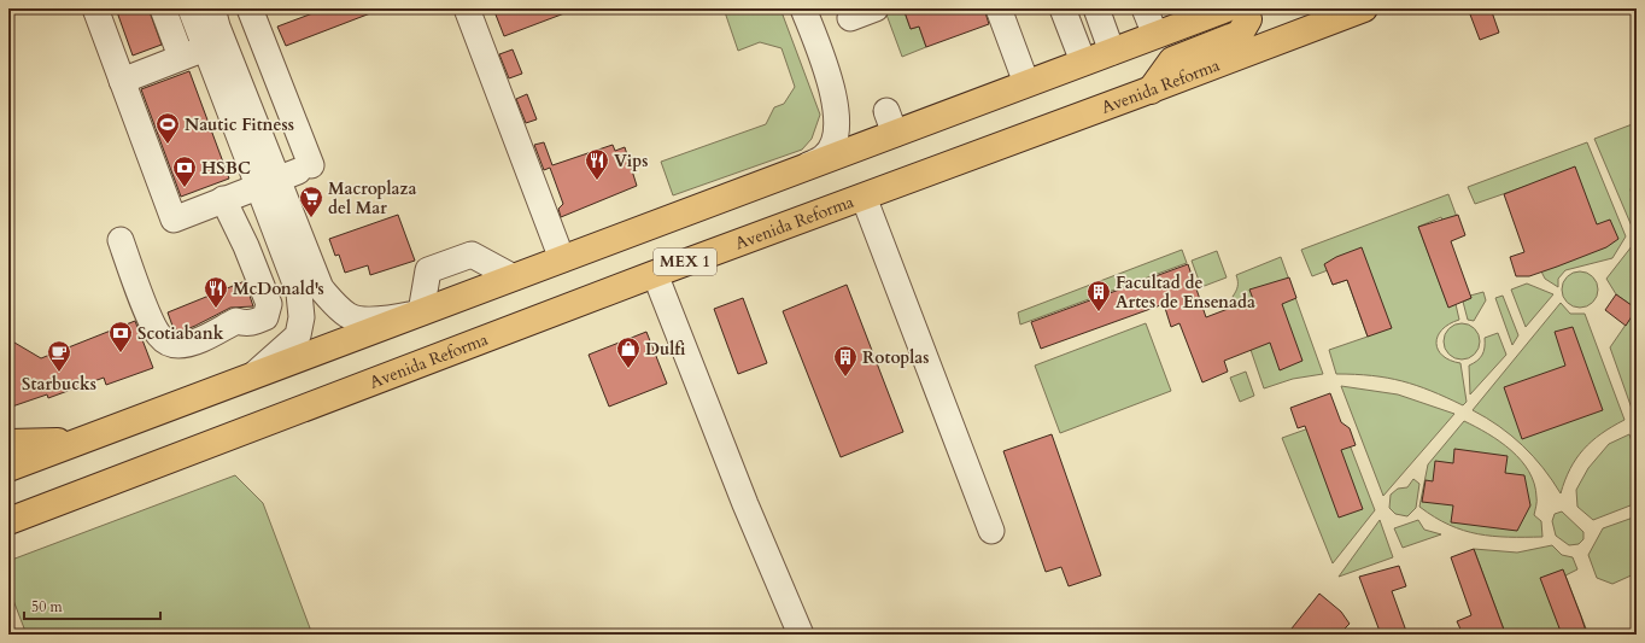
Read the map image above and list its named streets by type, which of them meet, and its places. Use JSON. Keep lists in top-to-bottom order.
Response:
{
  "streets": {
    "highway": ["Avenida Reforma", "MEX 1"]
  },
  "places": {
    "sports": ["Nautic Fitness"],
    "restaurant": ["Vips", "McDonald's"],
    "bank": ["HSBC", "Scotiabank"],
    "supermarket": ["Macroplaza del Mar"],
    "building": ["Facultad de Artes de Ensenada", "Rotoplas"],
    "shop": ["Dulfi"],
    "cafe": ["Starbucks"]
  },
  "scale_bar": "50 m"
}
